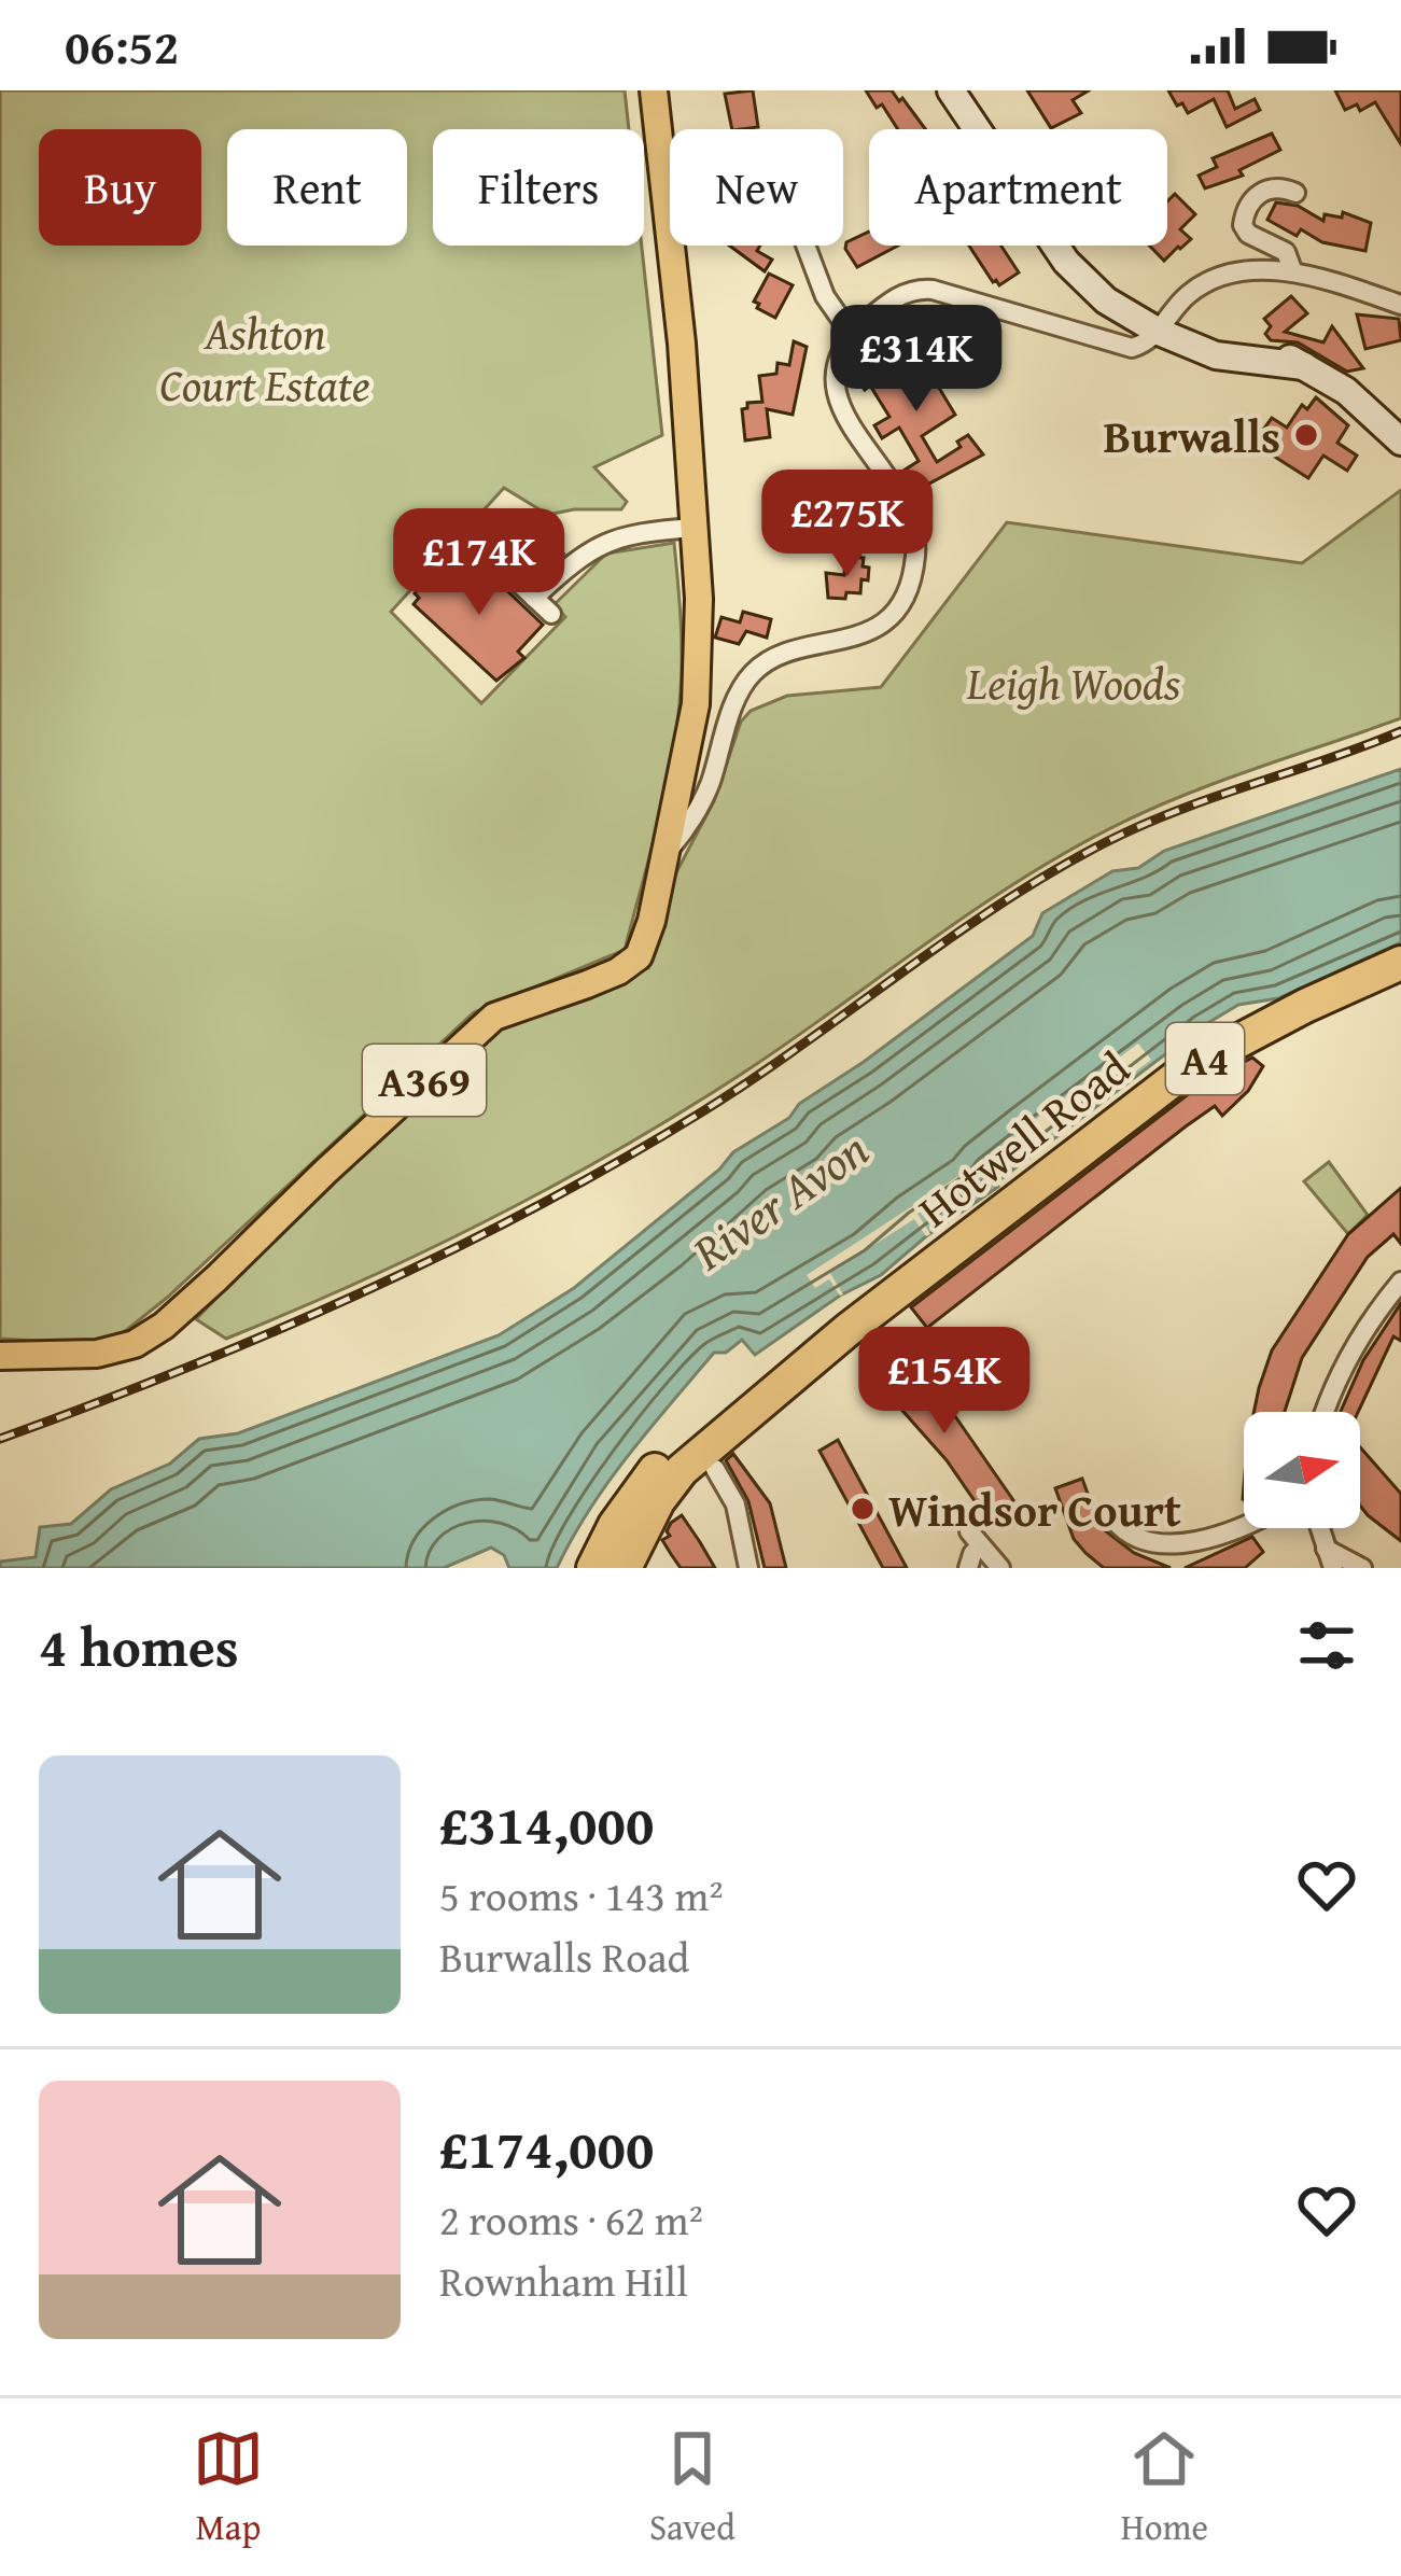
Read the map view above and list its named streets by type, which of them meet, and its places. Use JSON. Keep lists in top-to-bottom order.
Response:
{
  "streets": {
    "highway": ["A4", "Hotwell Road"],
    "main road": ["A369"]
  },
  "crossings": [
    ["A4", "Hotwell Road"]
  ],
  "water": ["River Avon"],
  "parks": ["Ashton Court Estate", "Leigh Woods"],
  "places": ["Burwalls", "Windsor Court"],
  "north": "right",
  "page": {
    "status": "06:52",
    "chip": [
      "Buy",
      "Rent",
      "Filters",
      "New",
      "Apartment"
    ],
    "price": [
      "£314K",
      "£275K",
      "£174K",
      "£154K"
    ],
    "heading": "4 homes",
    "list": [
      {
        "name": "£314,000",
        "note": "5 rooms · 143 m² · Burwalls Road"
      },
      {
        "name": "£174,000",
        "note": "2 rooms · 62 m² · Rownham Hill"
      }
    ],
    "tabs": ["Map", "Saved", "Home"]
  }
}
